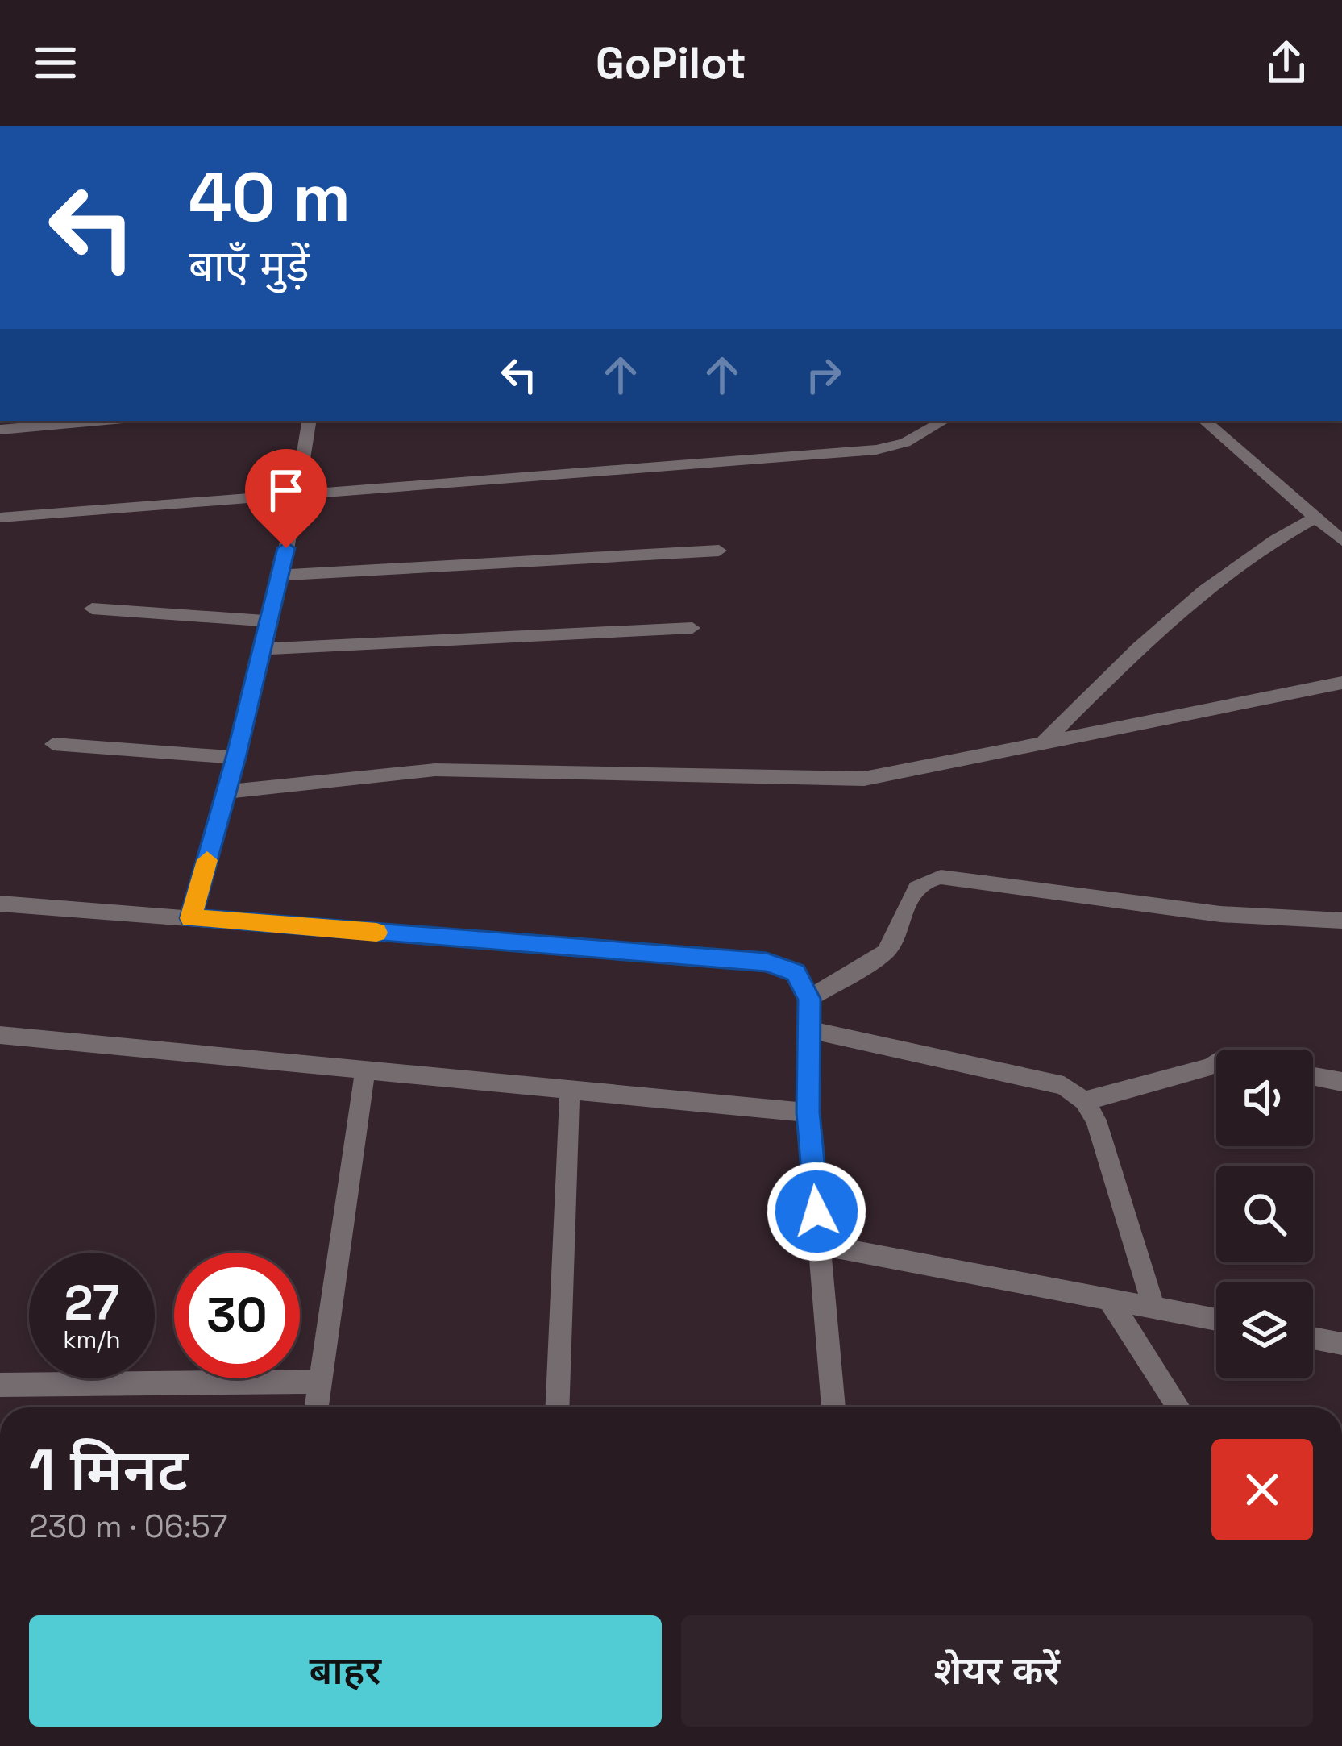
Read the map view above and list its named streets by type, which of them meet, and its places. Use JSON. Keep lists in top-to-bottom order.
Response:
{
  "page": {
    "header": "GoPilot",
    "turn": ["40 m", "बाएँ मुड़ें"],
    "speed": "27 km/h",
    "limit": "30",
    "heading": ["1 मिनट", "230 m · 06:57"],
    "buttons": ["बाहर", "शेयर करें"]
  }
}
